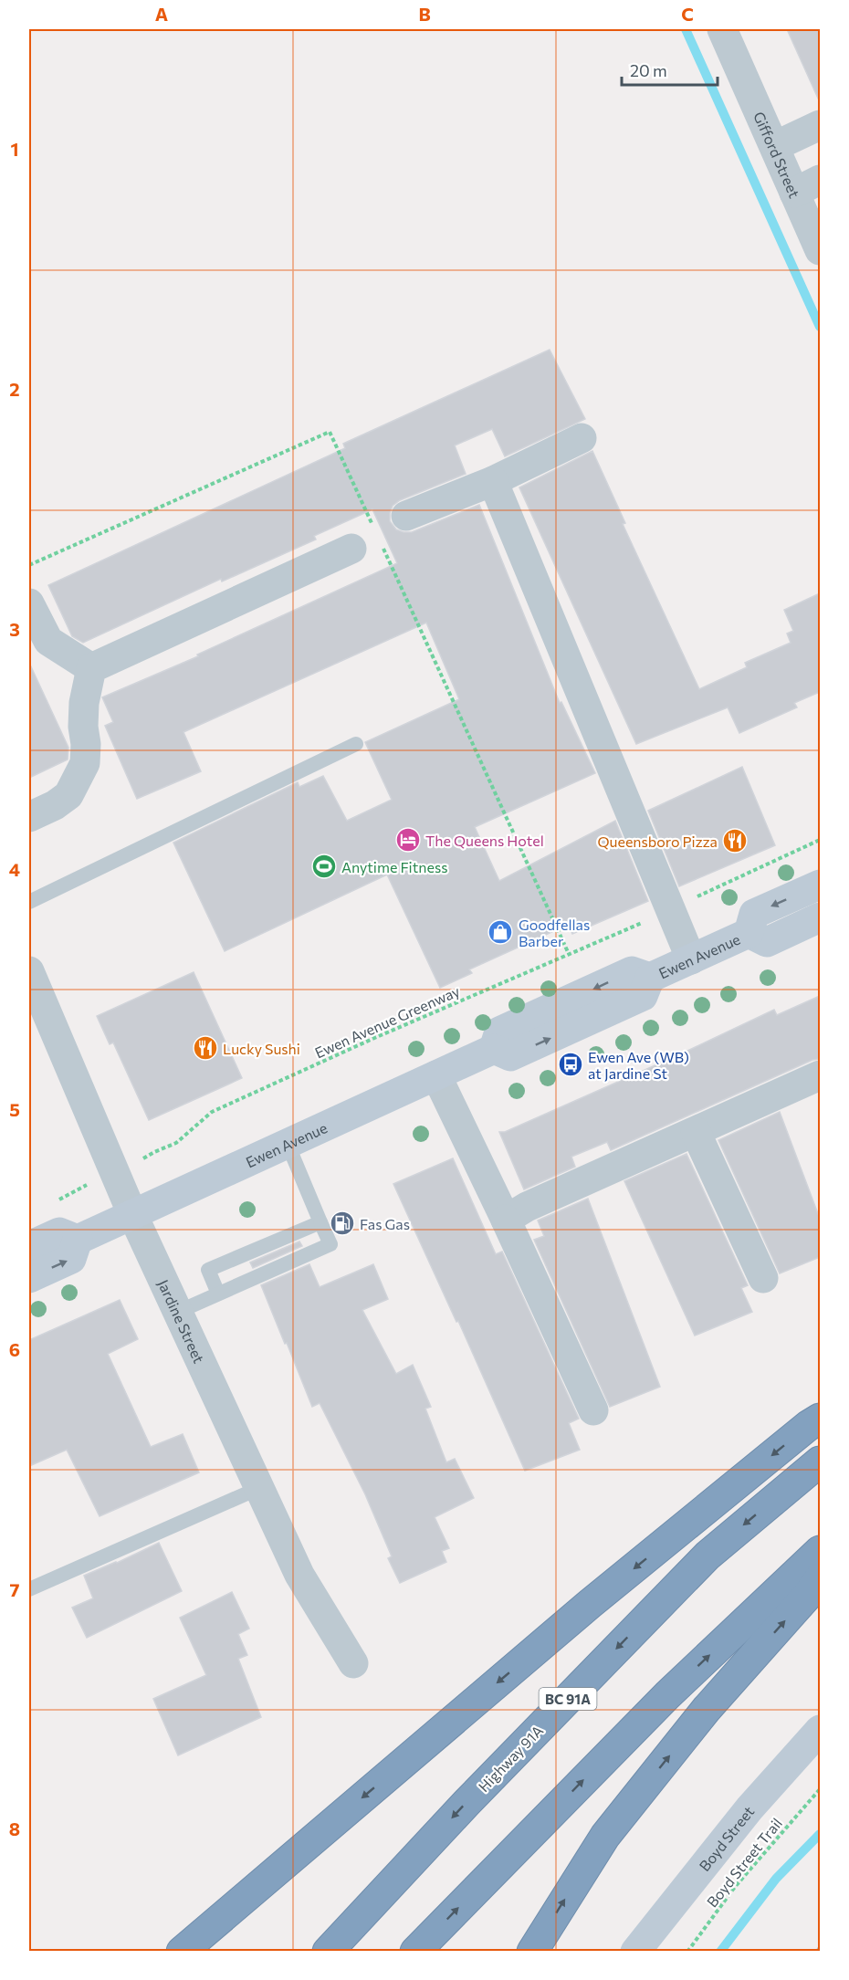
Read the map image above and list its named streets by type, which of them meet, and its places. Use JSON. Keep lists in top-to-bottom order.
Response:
{
  "streets": {
    "highway": ["BC 91A", "Highway 91A"],
    "street": [
      "Gifford Street",
      "Ewen Avenue",
      "Jardine Street",
      "Boyd Street"
    ],
    "path": ["Ewen Avenue Greenway", "Boyd Street Trail"]
  },
  "crossings": [
    ["Ewen Avenue", "Jardine Street"]
  ],
  "places": {
    "hotel": ["The Queens Hotel"],
    "restaurant": ["Queensboro Pizza", "Lucky Sushi"],
    "sports": ["Anytime Fitness"],
    "shop": ["Goodfellas Barber"],
    "bus stop": ["Ewen Ave (WB) at Jardine St"],
    "fuel station": ["Fas Gas"]
  },
  "scale_bar": "20 m",
  "grid": {
    "columns": ["A", "B", "C"],
    "rows": [
      "1",
      "2",
      "3",
      "4",
      "5",
      "6",
      "7",
      "8"
    ]
  }
}
